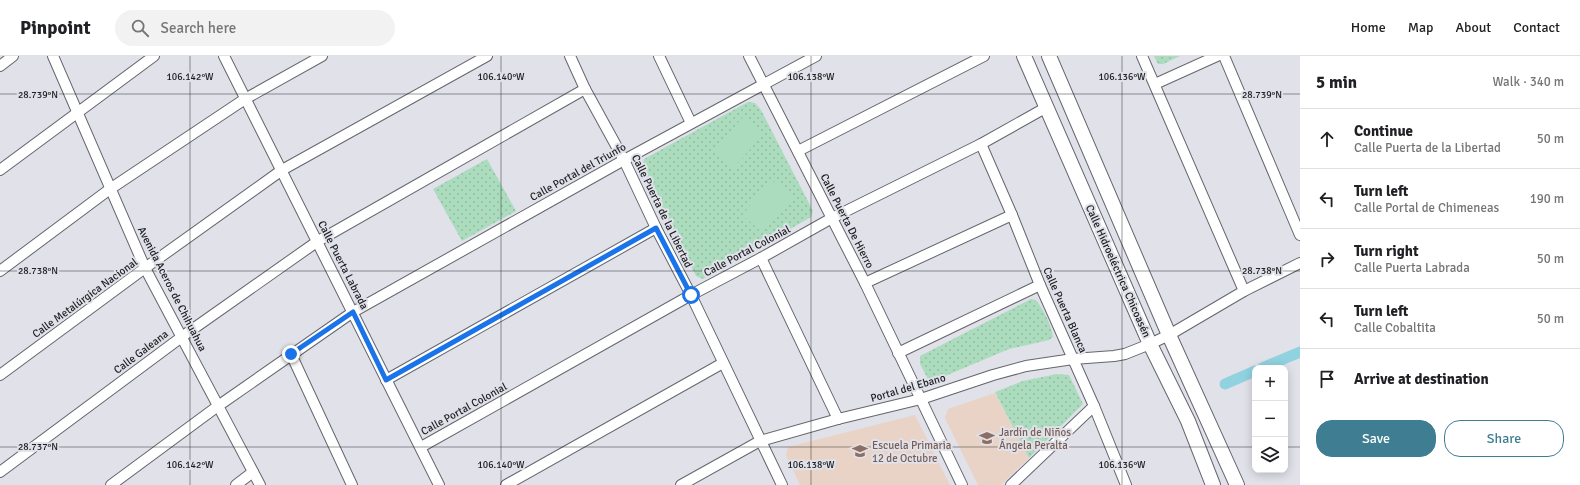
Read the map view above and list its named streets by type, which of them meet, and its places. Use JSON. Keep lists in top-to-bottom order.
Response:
{
  "streets": {
    "main road": ["Calle Hidroeléctrica Chicoasén"],
    "street": [
      "Calle Portal del Triunfo",
      "Calle Puerta de la Libertad",
      "Calle Puerta De Hierro",
      "Calle Portal Colonial",
      "Calle Puerta Labrada",
      "Avenida Aceros de Chihuahua",
      "Calle Metalúrgica Nacional",
      "Calle Puerta Blanca",
      "Calle Galeana",
      "Portal del Ebano"
    ]
  },
  "crossings": [
    ["Calle Portal del Triunfo", "Calle Puerta de la Libertad"],
    ["Calle Portal del Triunfo", "Calle Puerta De Hierro"],
    ["Calle Portal del Triunfo", "Calle Puerta Labrada"],
    ["Calle Portal del Triunfo", "Avenida Aceros de Chihuahua"],
    ["Calle Puerta de la Libertad", "Calle Portal Colonial"],
    ["Calle Puerta de la Libertad", "Calle Galeana"],
    ["Calle Puerta de la Libertad", "Portal del Ebano"],
    ["Calle Puerta De Hierro", "Calle Portal Colonial"],
    ["Calle Puerta De Hierro", "Portal del Ebano"],
    ["Calle Portal Colonial", "Calle Puerta Labrada"],
    ["Calle Portal Colonial", "Calle Hidroeléctrica Chicoasén"],
    ["Calle Portal Colonial", "Calle Puerta Blanca"],
    ["Calle Puerta Labrada", "Calle Metalúrgica Nacional"],
    ["Calle Puerta Labrada", "Calle Galeana"],
    ["Calle Hidroeléctrica Chicoasén", "Portal del Ebano"],
    ["Avenida Aceros de Chihuahua", "Calle Metalúrgica Nacional"],
    ["Avenida Aceros de Chihuahua", "Calle Galeana"],
    ["Calle Puerta Blanca", "Portal del Ebano"]
  ],
  "places": {
    "school or university": ["Jardín de Niños Ángela Peralta", "Escuela Primaria 12 de Octubre"]
  },
  "page": {
    "header": "Pinpoint",
    "search": "Search here",
    "nav": [
      "Home",
      "Map",
      "About",
      "Contact"
    ],
    "heading": ["5 min", "Walk · 340 m"],
    "list": [
      ["Continue", "Calle Puerta de la Libertad", "50 m"],
      ["Turn left", "Calle Portal de Chimeneas", "190 m"],
      ["Turn right", "Calle Puerta Labrada", "50 m"],
      ["Turn left", "Calle Cobaltita", "50 m"],
      "Arrive at destination"
    ],
    "map_buttons": ["+", "−"],
    "buttons": ["Save", "Share"]
  },
  "coordinates": [
    "106.142°W",
    "106.140°W",
    "106.138°W",
    "106.136°W",
    "28.739°N",
    "28.738°N",
    "28.737°N"
  ]
}
